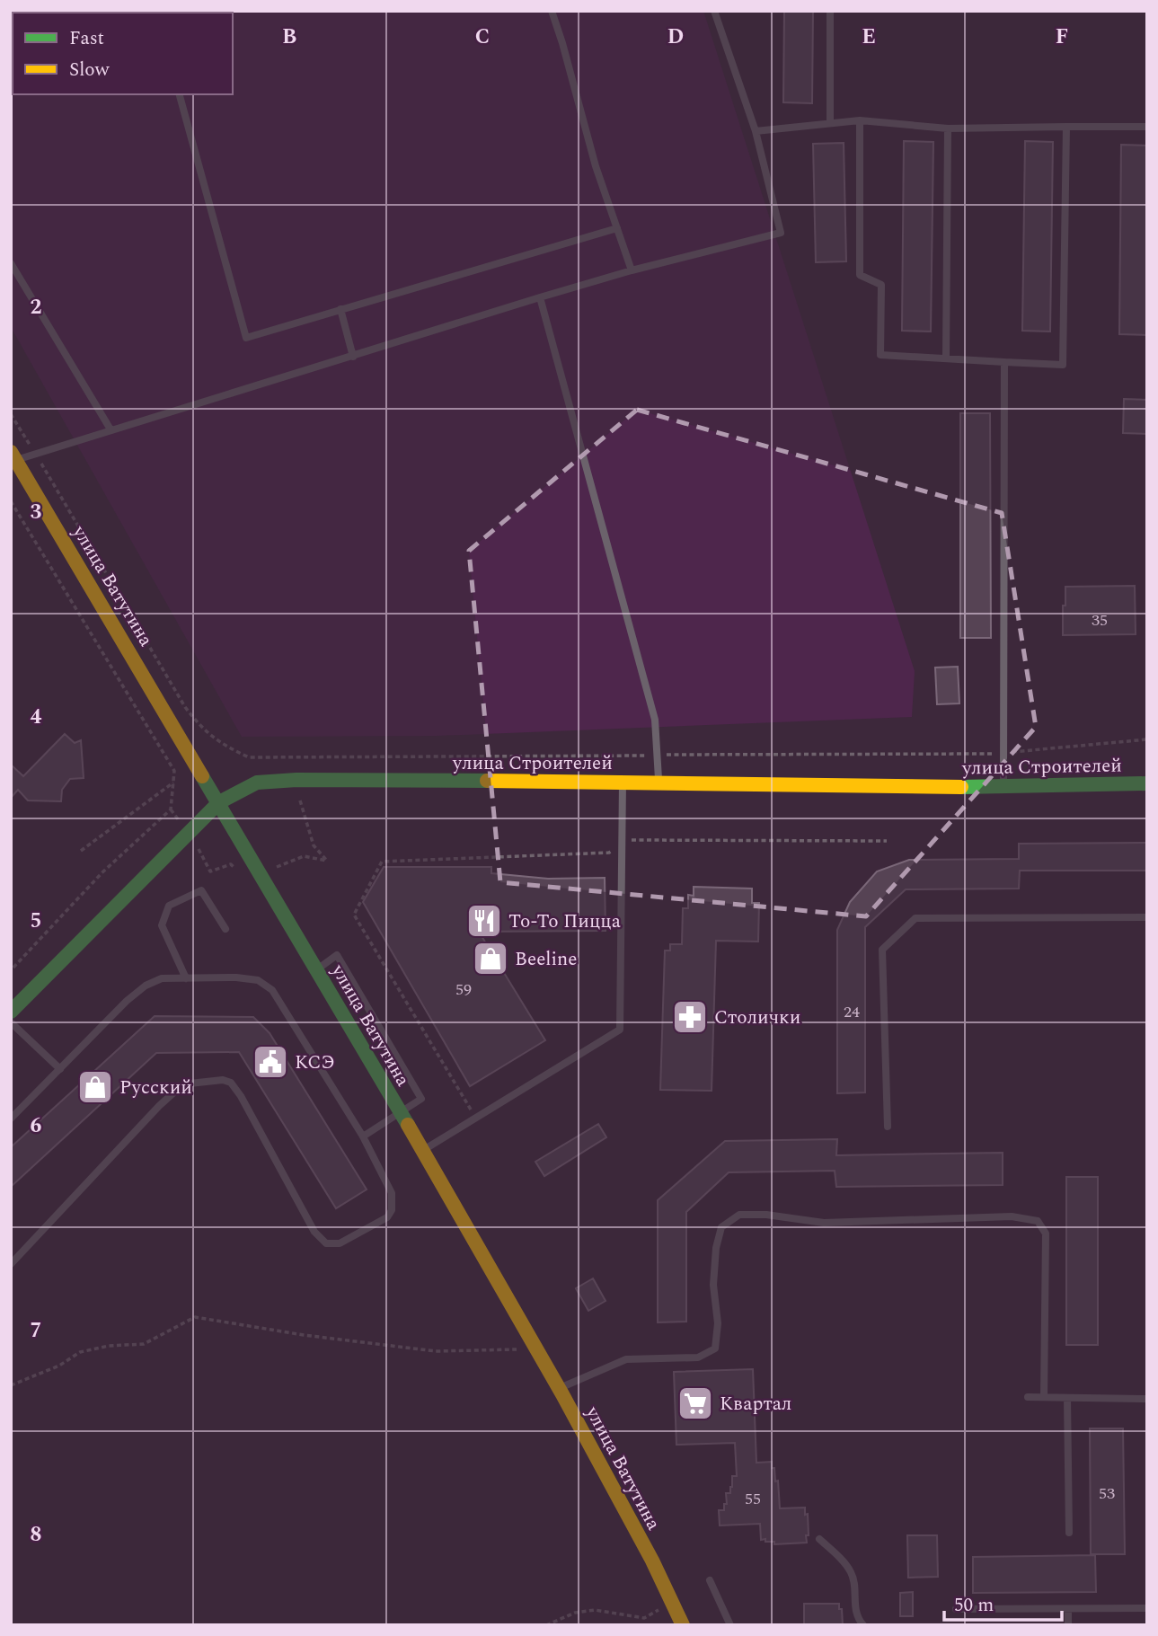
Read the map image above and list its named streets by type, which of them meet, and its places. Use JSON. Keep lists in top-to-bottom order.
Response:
{
  "streets": {
    "main road": ["улица Ватутина", "улица Строителей"]
  },
  "crossings": [
    ["улица Ватутина", "улица Строителей"]
  ],
  "places": {
    "restaurant": ["То-То Пицца"],
    "shop": ["Beeline", "Русский"],
    "pharmacy": ["Столички"],
    "public building": ["КСЭ"],
    "supermarket": ["Квартал"]
  },
  "house_numbers": [
    "35",
    "59",
    "24",
    "53",
    "55"
  ],
  "legend": ["Fast", "Slow"],
  "scale_bar": "50 m",
  "grid": {
    "columns": [
      "B",
      "C",
      "D",
      "E",
      "F"
    ],
    "rows": [
      "2",
      "3",
      "4",
      "5",
      "6",
      "7",
      "8"
    ]
  }
}
